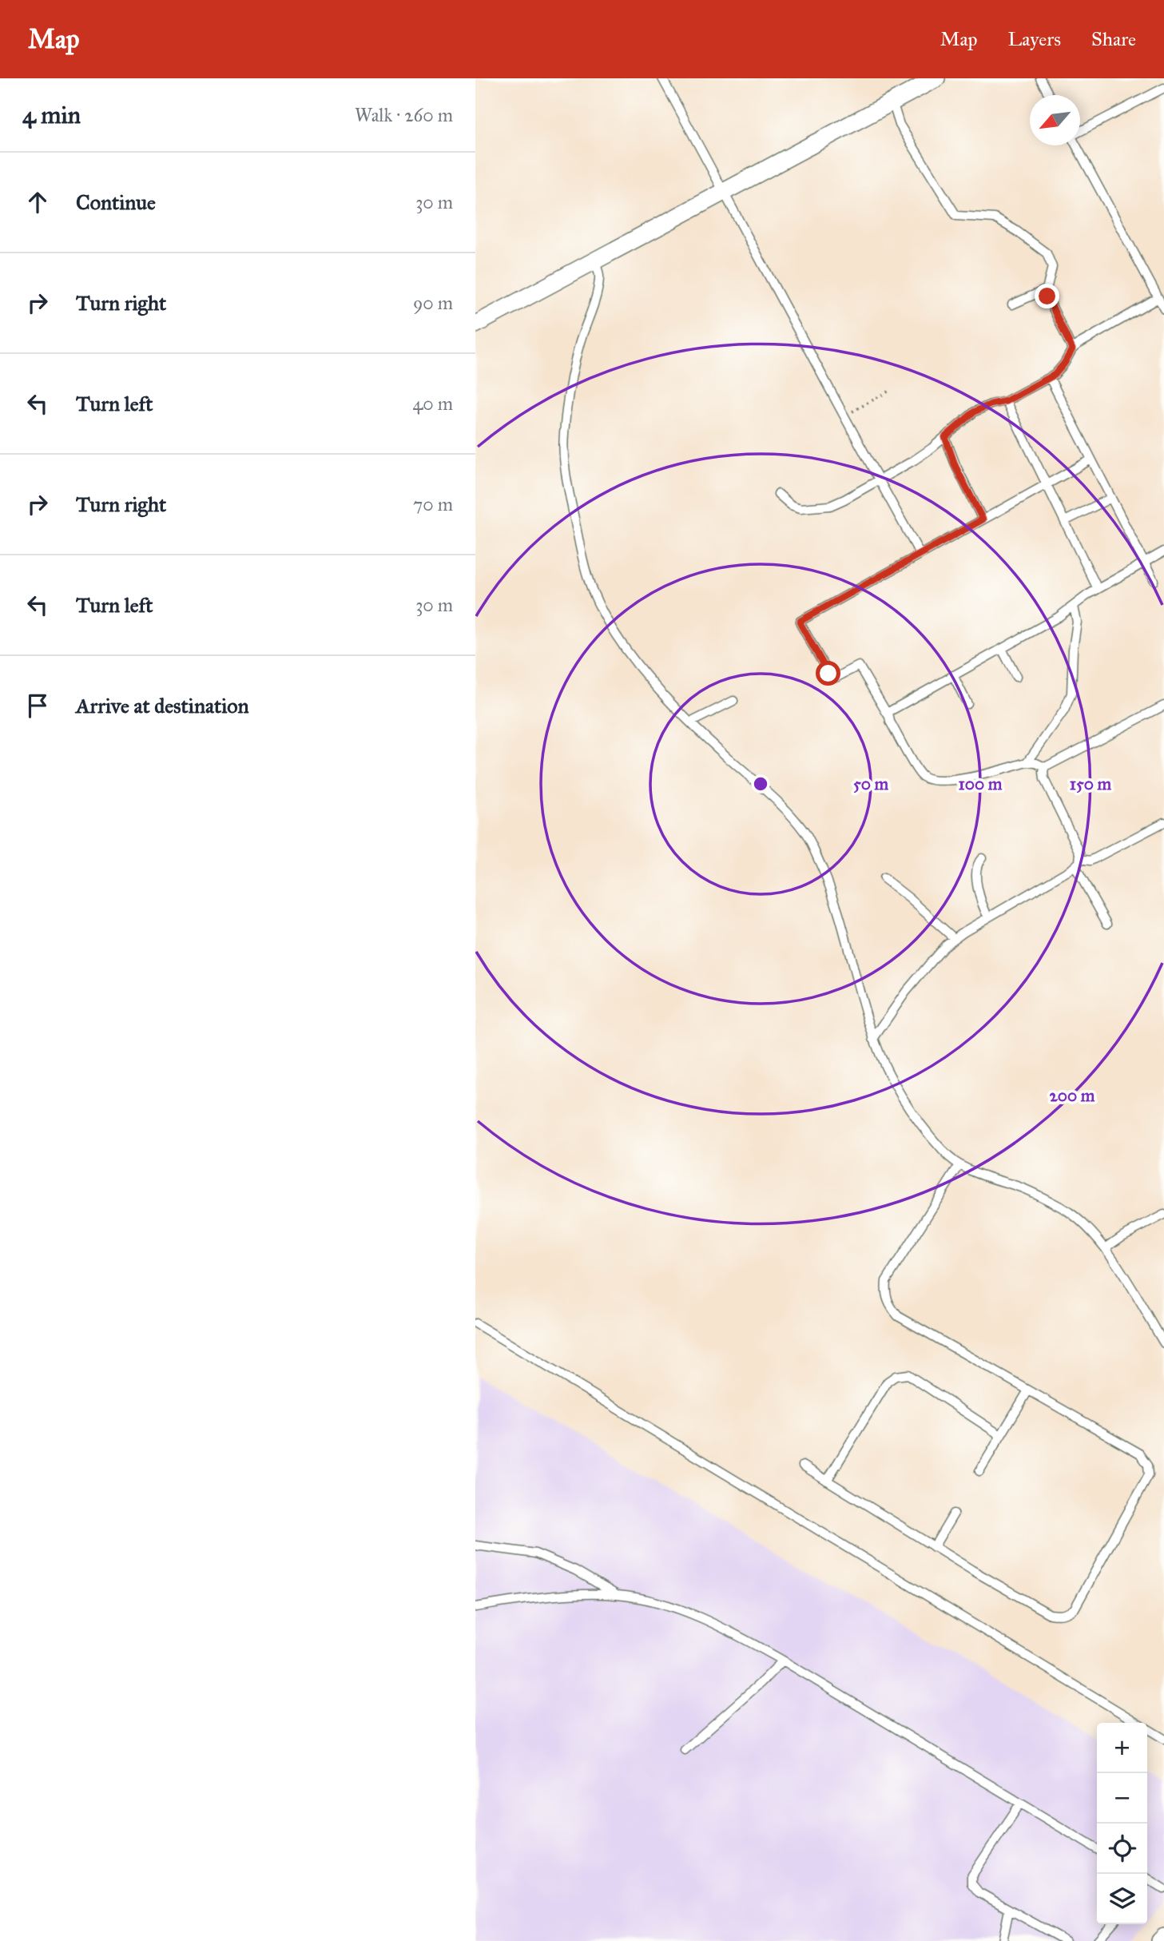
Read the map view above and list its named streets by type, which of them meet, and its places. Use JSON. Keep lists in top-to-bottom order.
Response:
{
  "north": "bottom left",
  "page": {
    "header": "Map",
    "nav": ["Map", "Layers", "Share"],
    "heading": ["4 min", "Walk · 260 m"],
    "list": [
      ["Continue", "30 m"],
      ["Turn right", "90 m"],
      ["Turn left", "40 m"],
      ["Turn right", "70 m"],
      ["Turn left", "30 m"],
      "Arrive at destination"
    ],
    "map_buttons": ["+", "−"]
  },
  "rings": [
    "50 m",
    "100 m",
    "150 m",
    "200 m"
  ]
}
